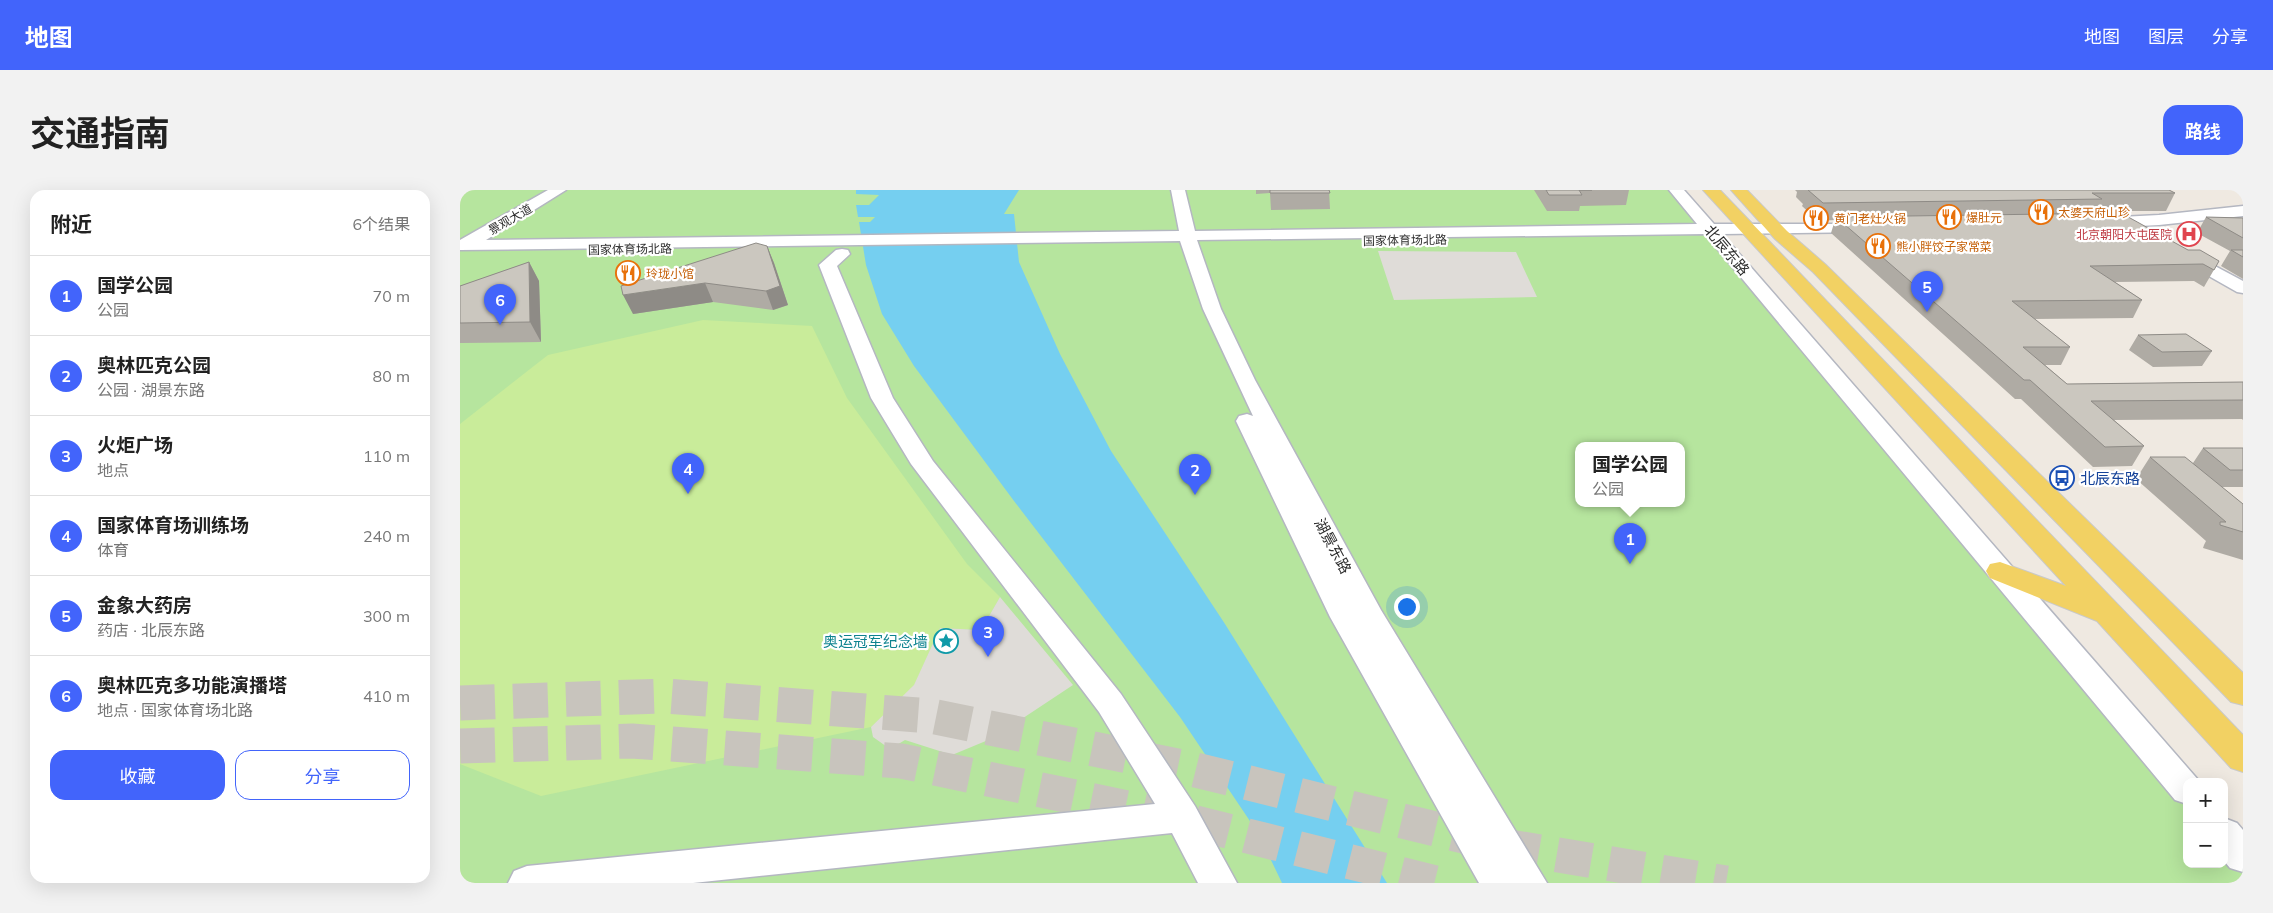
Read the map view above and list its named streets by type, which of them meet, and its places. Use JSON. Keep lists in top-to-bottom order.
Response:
{
  "streets": {
    "main road": ["北辰东路"],
    "street": ["景观大道", "国家体育场北路", "湖景东路"]
  },
  "crossings": [
    ["景观大道", "国家体育场北路"],
    ["国家体育场北路", "北辰东路"],
    ["国家体育场北路", "湖景东路"]
  ],
  "places": {
    "restaurant": [
      "太婆天府山珍",
      "爆肚元",
      "黄门老灶火锅",
      "熊小胖饺子家常菜",
      "玲珑小馆"
    ],
    "hospital": ["北京朝阳大屯医院"],
    "bus stop": ["北辰东路"],
    "place": ["奥运冠军纪念墙"]
  },
  "page": {
    "header": "地图",
    "nav": ["地图", "图层", "分享"],
    "title": "交通指南",
    "buttons": [
      "路线",
      ["收藏", "分享"]
    ],
    "heading": ["附近", "6个结果"],
    "list": [
      {
        "mark": "1",
        "name": "国学公园",
        "note": "公园",
        "value": "70 m"
      },
      {
        "mark": "2",
        "name": "奥林匹克公园",
        "note": "公园 · 湖景东路",
        "value": "80 m"
      },
      {
        "mark": "3",
        "name": "火炬广场",
        "note": "地点",
        "value": "110 m"
      },
      {
        "mark": "4",
        "name": "国家体育场训练场",
        "note": "体育",
        "value": "240 m"
      },
      {
        "mark": "5",
        "name": "金象大药房",
        "note": "药店 · 北辰东路",
        "value": "300 m"
      },
      {
        "mark": "6",
        "name": "奥林匹克多功能演播塔",
        "note": "地点 · 国家体育场北路",
        "value": "410 m"
      }
    ],
    "pins": [
      "5",
      "6",
      "4",
      "2",
      "1",
      "3"
    ],
    "popup": ["国学公园", "公园"],
    "map_buttons": ["+", "−"]
  }
}
